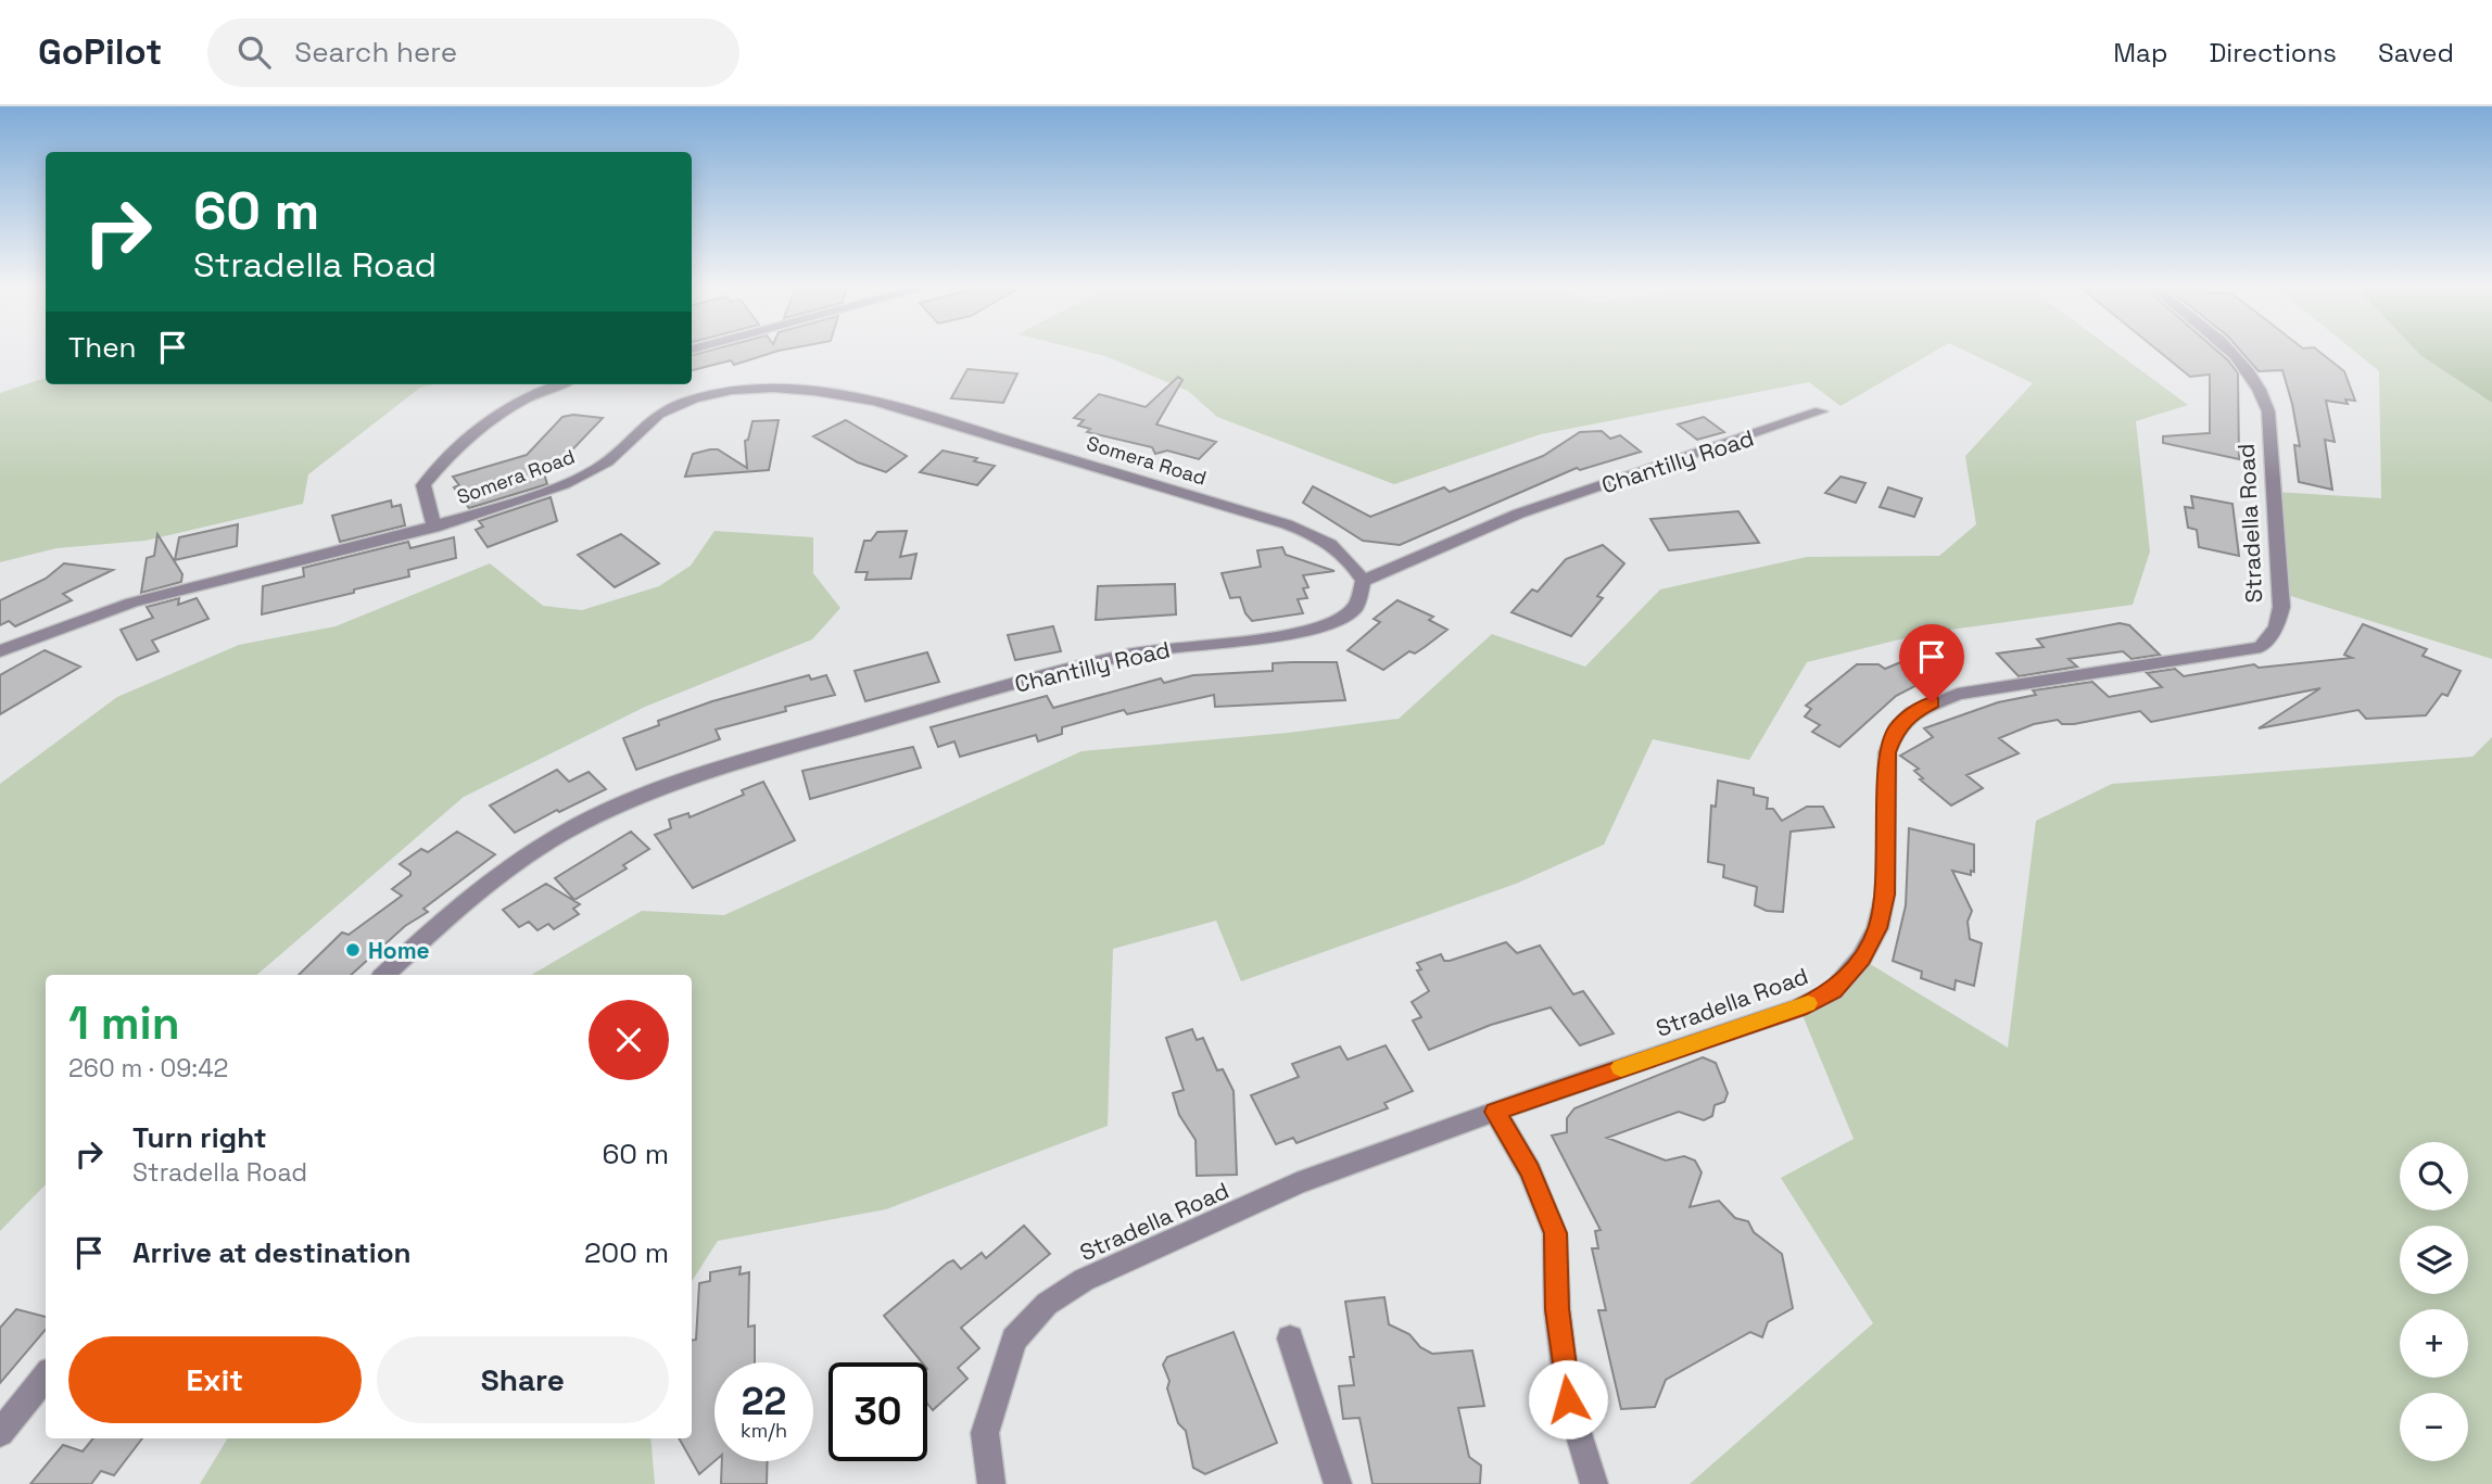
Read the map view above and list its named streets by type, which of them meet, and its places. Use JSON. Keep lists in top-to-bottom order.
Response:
{
  "streets": {
    "street": ["Somera Road", "Chantilly Road", "Stradella Road"]
  },
  "crossings": [
    ["Somera Road", "Chantilly Road"]
  ],
  "places": ["Home"],
  "page": {
    "header": "GoPilot",
    "search": "Search here",
    "nav": ["Map", "Directions", "Saved"],
    "turn": ["60 m", "Stradella Road"],
    "then": "Then",
    "heading": ["1 min", "260 m · 09:42"],
    "list": [
      {
        "name": "Turn right",
        "note": "Stradella Road",
        "value": "60 m"
      },
      {
        "name": "Arrive at destination",
        "value": "200 m"
      }
    ],
    "map_buttons": ["+", "−"],
    "buttons": ["Exit", "Share"],
    "speed": "22 km/h",
    "limit": "30"
  }
}
